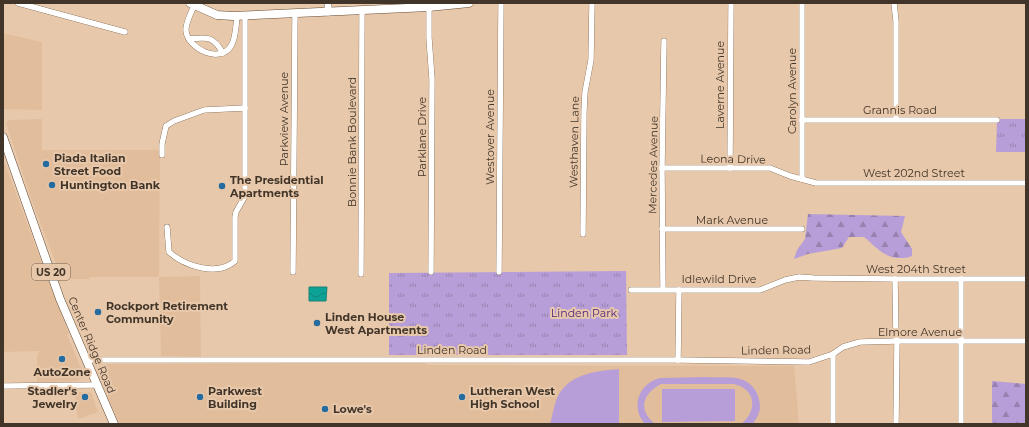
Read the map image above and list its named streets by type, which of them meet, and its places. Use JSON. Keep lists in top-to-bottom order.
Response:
{
  "streets": {
    "main road": ["US 20", "Center Ridge Road"],
    "street": [
      "Laverne Avenue",
      "Carolyn Avenue",
      "Grannis Road",
      "Parkview Avenue",
      "Parklane Drive",
      "Westover Avenue",
      "Bonnie Bank Boulevard",
      "Westhaven Lane",
      "Leona Drive",
      "Mercedes Avenue",
      "West 202nd Street",
      "Mark Avenue",
      "West 204th Street",
      "Idlewild Drive",
      "Elmore Avenue",
      "Linden Road"
    ]
  },
  "crossings": [
    ["Laverne Avenue", "Leona Drive"],
    ["Carolyn Avenue", "Grannis Road"],
    ["Carolyn Avenue", "Leona Drive"],
    ["Carolyn Avenue", "West 202nd Street"],
    ["Leona Drive", "Mercedes Avenue"],
    ["Leona Drive", "West 202nd Street"],
    ["Mercedes Avenue", "Mark Avenue"],
    ["Mercedes Avenue", "Idlewild Drive"],
    ["West 204th Street", "Idlewild Drive"],
    ["Elmore Avenue", "Linden Road"],
    ["Center Ridge Road", "Linden Road"]
  ],
  "parks": ["Linden Park"],
  "places": [
    "Piada Italian Street Food",
    "Huntington Bank",
    "The Presidential Apartments",
    "Rockport Retirement Community",
    "Linden House West Apartments",
    "AutoZone",
    "Stadler's Jewelry",
    "Parkwest Building",
    "Lutheran West High School",
    "Lowe's"
  ]
}
